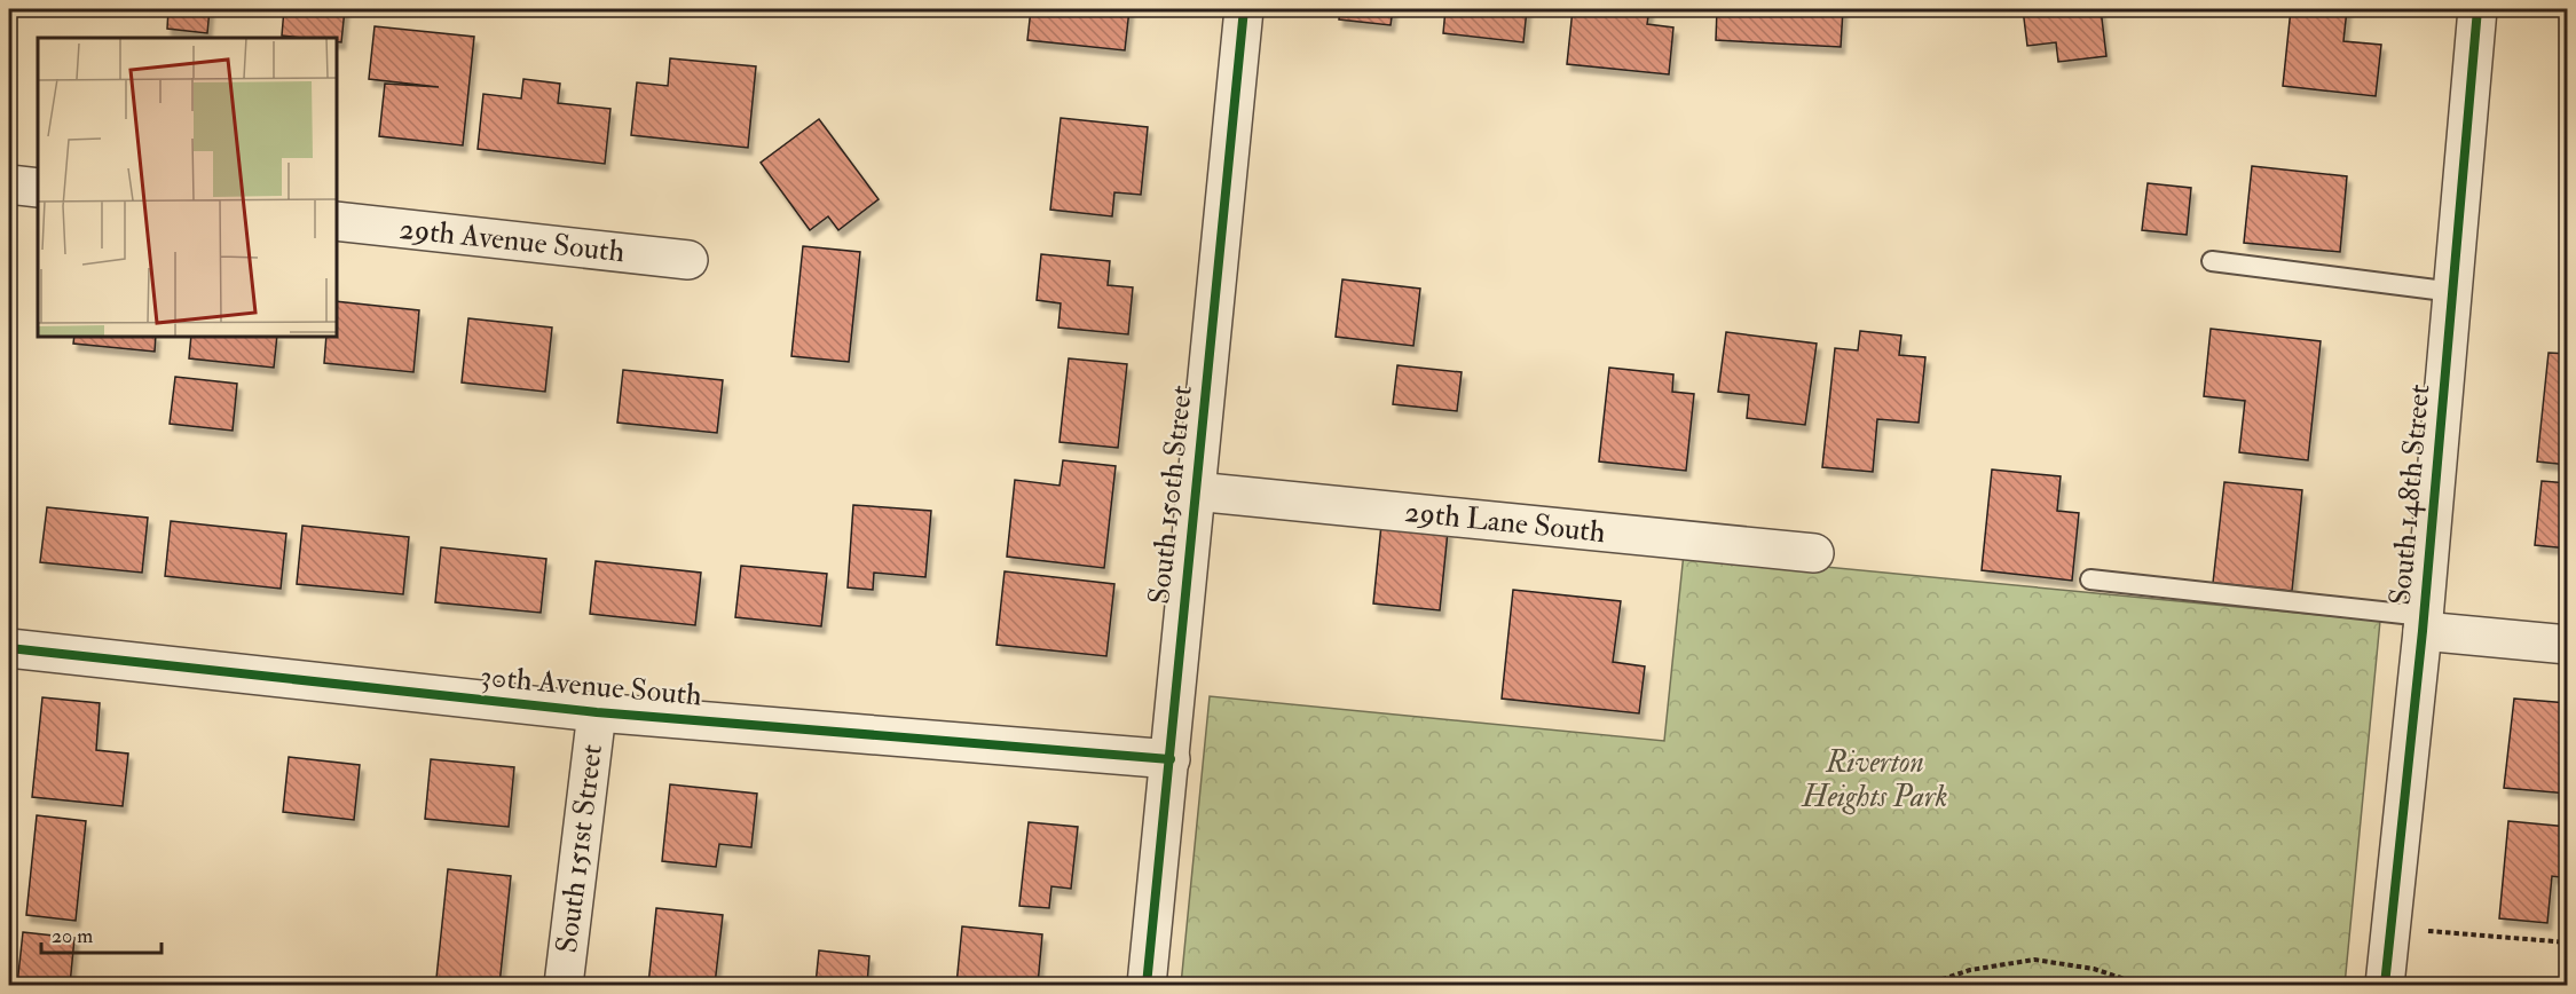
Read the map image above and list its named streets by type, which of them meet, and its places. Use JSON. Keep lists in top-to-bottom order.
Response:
{
  "streets": {
    "street": [
      "29th Avenue South",
      "South 150th Street",
      "South 148th Street",
      "29th Lane South",
      "30th Avenue South",
      "South 151st Street"
    ]
  },
  "crossings": [
    ["South 150th Street", "29th Lane South"],
    ["South 150th Street", "30th Avenue South"],
    ["30th Avenue South", "South 151st Street"]
  ],
  "parks": ["Riverton Heights Park"],
  "scale_bar": "20 m"
}
